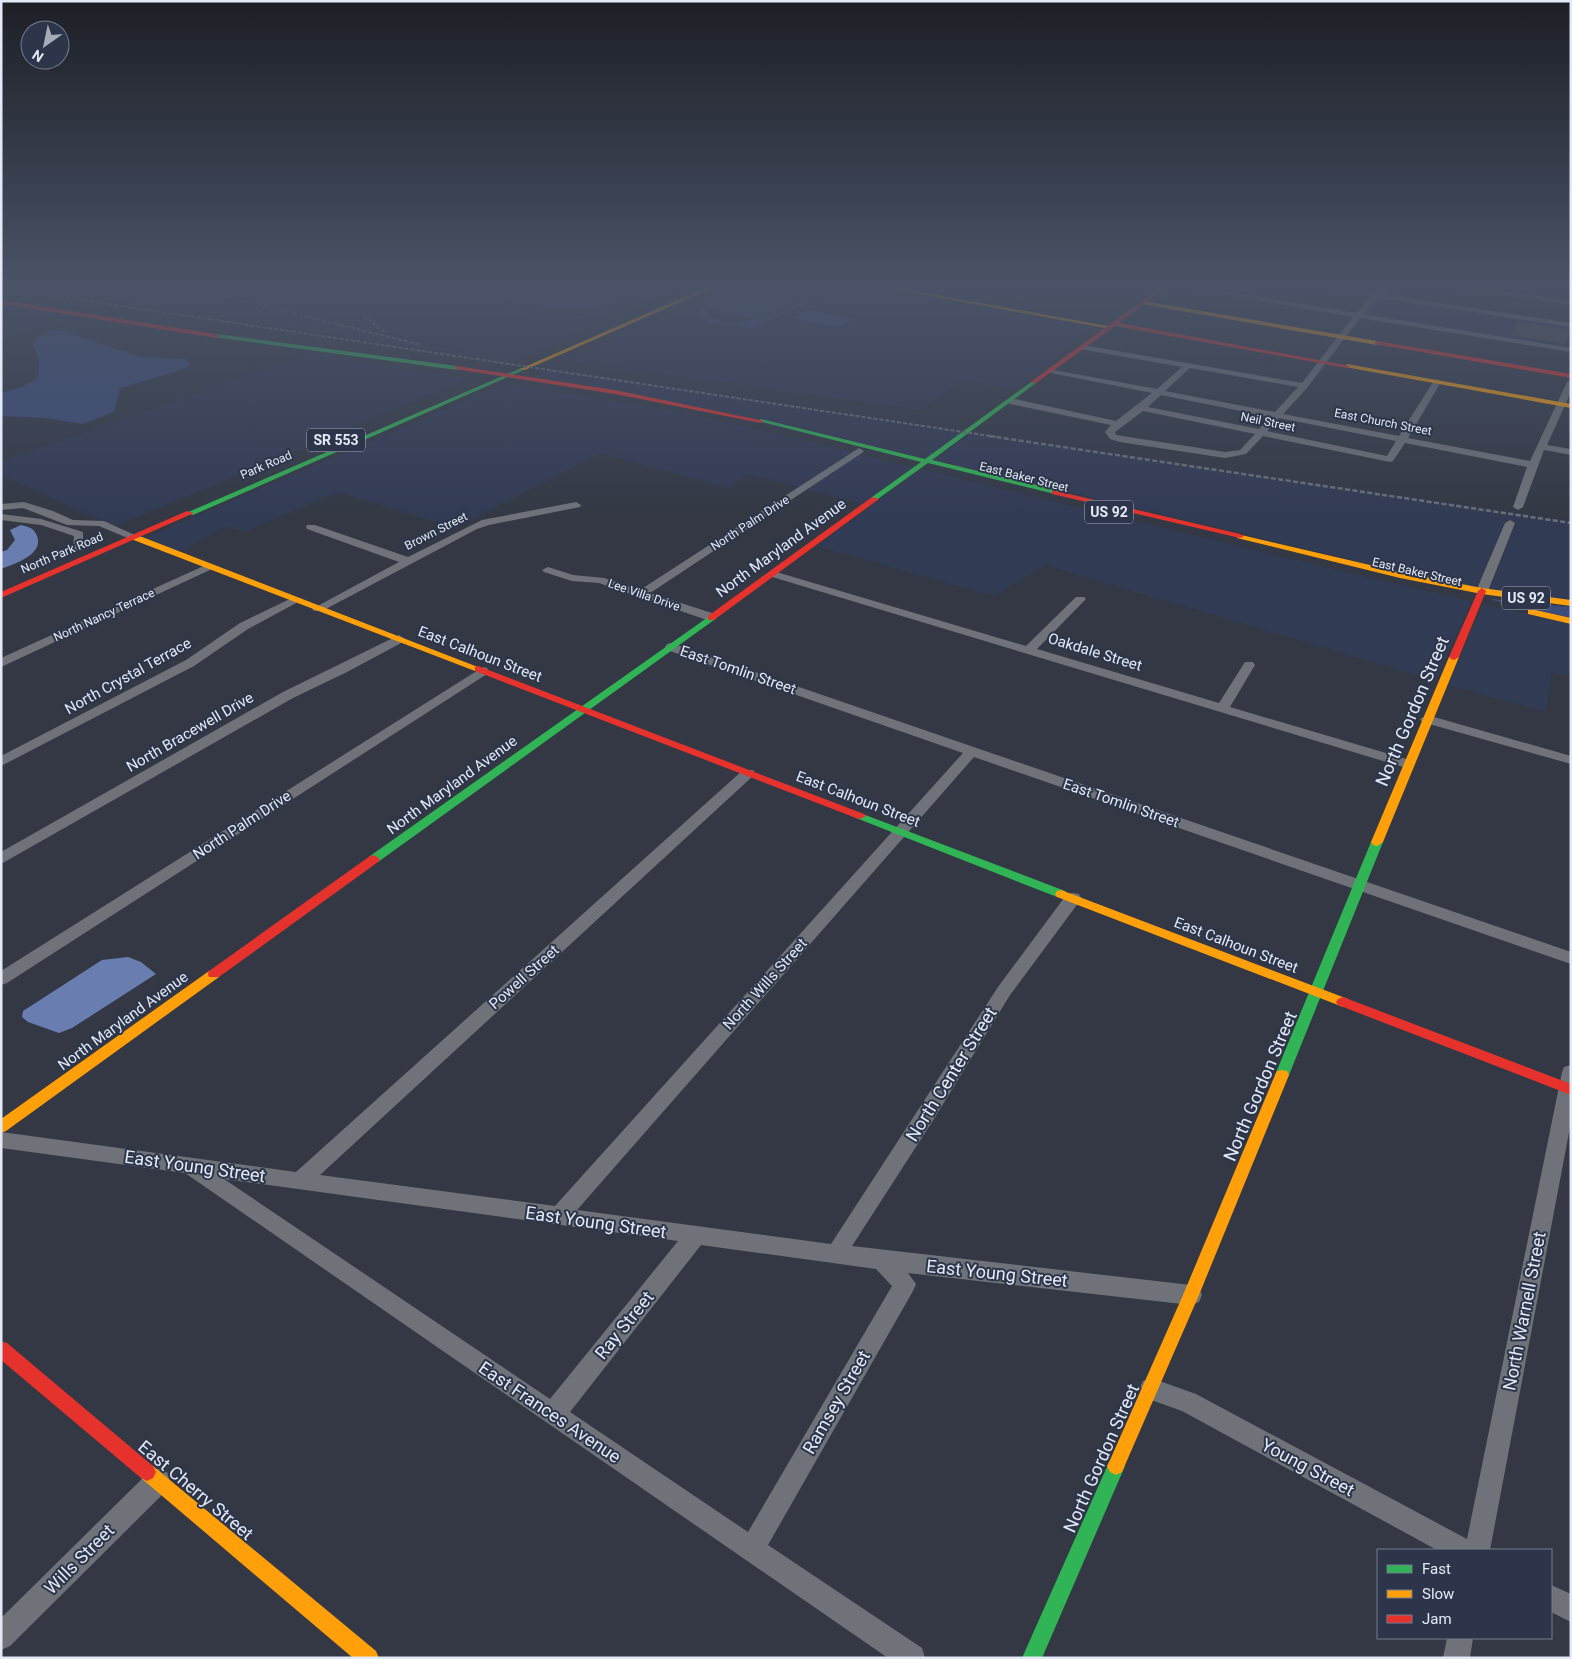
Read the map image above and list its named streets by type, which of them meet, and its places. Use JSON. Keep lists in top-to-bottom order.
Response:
{
  "streets": {
    "street": [
      "Neil Street",
      "East Church Street",
      "SR 553",
      "Park Road",
      "East Baker Street",
      "US 92",
      "North Palm Drive",
      "Brown Street",
      "North Maryland Avenue",
      "North Park Road",
      "Lee Villa Drive",
      "North Nancy Terrace",
      "Oakdale Street",
      "East Calhoun Street",
      "East Tomlin Street",
      "North Crystal Terrace",
      "North Gordon Street",
      "North Bracewell Drive",
      "Powell Street",
      "North Wills Street",
      "North Center Street",
      "East Young Street",
      "North Warnell Street",
      "Ray Street",
      "Ramsey Street",
      "East Frances Avenue",
      "Young Street",
      "East Cherry Street",
      "Wills Street"
    ]
  },
  "crossings": [
    ["Neil Street", "East Church Street"],
    ["East Church Street", "North Maryland Avenue"],
    ["Park Road", "East Baker Street"],
    ["Park Road", "US 92"],
    ["Park Road", "North Park Road"],
    ["Park Road", "East Calhoun Street"],
    ["East Baker Street", "US 92"],
    ["East Baker Street", "North Palm Drive"],
    ["East Baker Street", "North Maryland Avenue"],
    ["East Baker Street", "North Gordon Street"],
    ["US 92", "North Gordon Street"],
    ["North Palm Drive", "Lee Villa Drive"],
    ["North Palm Drive", "East Calhoun Street"],
    ["Brown Street", "East Calhoun Street"],
    ["North Maryland Avenue", "Lee Villa Drive"],
    ["North Maryland Avenue", "Oakdale Street"],
    ["North Maryland Avenue", "East Calhoun Street"],
    ["North Maryland Avenue", "East Tomlin Street"],
    ["North Park Road", "East Calhoun Street"],
    ["North Nancy Terrace", "East Calhoun Street"],
    ["Oakdale Street", "North Gordon Street"],
    ["East Calhoun Street", "North Crystal Terrace"],
    ["East Calhoun Street", "North Gordon Street"],
    ["East Calhoun Street", "North Bracewell Drive"],
    ["East Calhoun Street", "Powell Street"],
    ["East Calhoun Street", "North Wills Street"],
    ["East Calhoun Street", "North Center Street"],
    ["East Calhoun Street", "North Warnell Street"],
    ["East Tomlin Street", "North Gordon Street"],
    ["East Tomlin Street", "North Wills Street"],
    ["North Gordon Street", "East Young Street"],
    ["North Gordon Street", "Young Street"],
    ["Powell Street", "East Young Street"],
    ["North Wills Street", "East Young Street"],
    ["North Center Street", "East Young Street"],
    ["East Young Street", "Ray Street"],
    ["East Young Street", "Ramsey Street"],
    ["East Young Street", "East Frances Avenue"],
    ["Ray Street", "East Frances Avenue"],
    ["Ramsey Street", "East Frances Avenue"],
    ["East Cherry Street", "Wills Street"]
  ],
  "legend": ["Fast", "Slow", "Jam"],
  "north": "bottom left"
}
